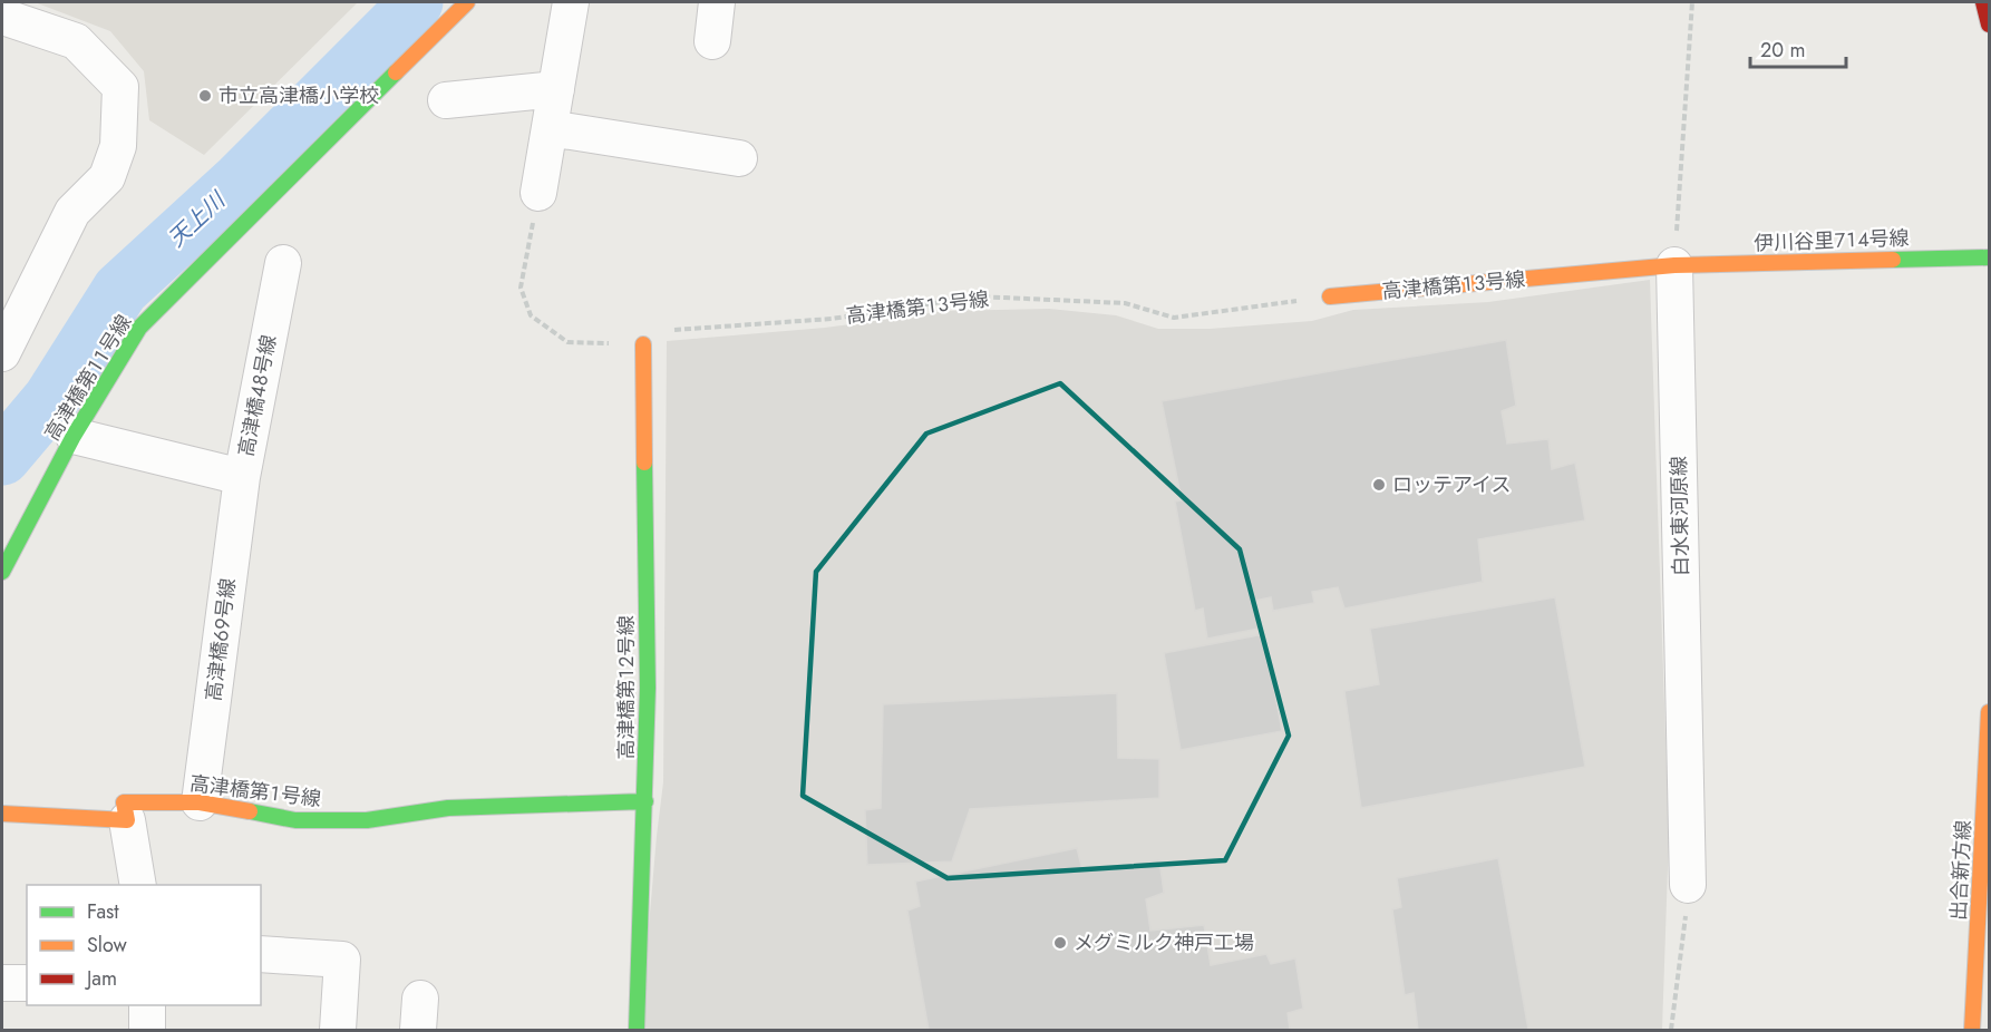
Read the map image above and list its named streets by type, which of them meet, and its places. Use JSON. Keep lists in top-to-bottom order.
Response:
{
  "streets": {
    "street": [
      "伊川谷里７１４号線",
      "高津橋第１３号線",
      "高津橋第１１号線",
      "高津橋４８号線",
      "白水東河原線",
      "高津橋６９号線",
      "高津橋第１２号線",
      "高津橋第１号線",
      "出合新方線"
    ]
  },
  "crossings": [
    ["伊川谷里７１４号線", "高津橋第１３号線"],
    ["伊川谷里７１４号線", "白水東河原線"],
    ["高津橋第１３号線", "白水東河原線"],
    ["高津橋第１３号線", "高津橋第１２号線"],
    ["高津橋第１１号線", "高津橋４８号線"],
    ["高津橋４８号線", "高津橋６９号線"],
    ["高津橋６９号線", "高津橋第１号線"],
    ["高津橋第１２号線", "高津橋第１号線"]
  ],
  "water": ["天上川"],
  "places": ["市立高津橋小学校", "ロッテアイス", "メグミルク神戸工場"],
  "legend": ["Fast", "Slow", "Jam"],
  "scale_bar": "20 m"
}
